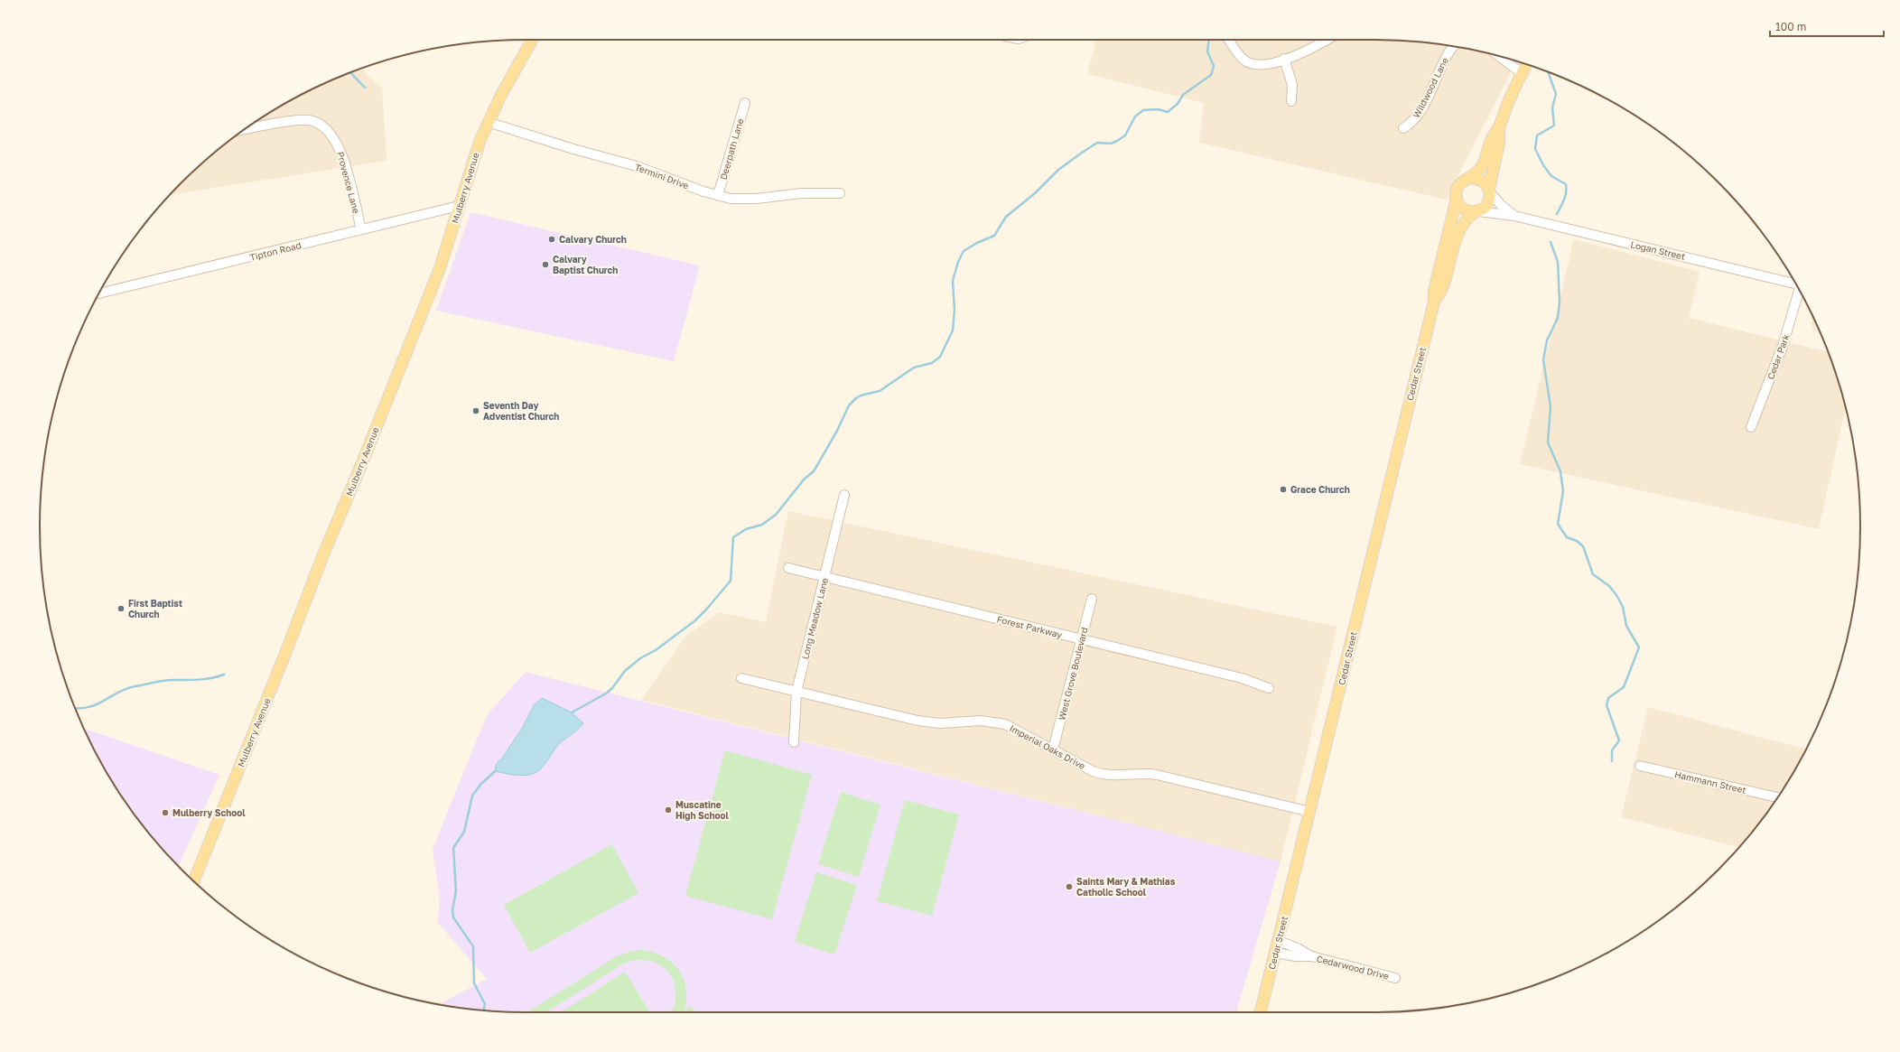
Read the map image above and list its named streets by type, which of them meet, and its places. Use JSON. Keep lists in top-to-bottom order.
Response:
{
  "streets": {
    "main road": ["Mulberry Avenue", "Cedar Street"],
    "street": [
      "Wildwood Lane",
      "Deerpath Lane",
      "Termini Drive",
      "Provence Lane",
      "Logan Street",
      "Tipton Road",
      "Cedar Park",
      "Long Meadow Lane",
      "Forest Parkway",
      "West Grove Boulevard",
      "Imperial Oaks Drive",
      "Hammann Street",
      "Cedarwood Drive"
    ]
  },
  "crossings": [
    ["Deerpath Lane", "Termini Drive"],
    ["Termini Drive", "Mulberry Avenue"],
    ["Provence Lane", "Tipton Road"],
    ["Mulberry Avenue", "Tipton Road"],
    ["Logan Street", "Cedar Street"],
    ["Cedar Street", "Imperial Oaks Drive"],
    ["Cedar Street", "Cedarwood Drive"],
    ["Long Meadow Lane", "Forest Parkway"],
    ["Long Meadow Lane", "Imperial Oaks Drive"],
    ["Forest Parkway", "West Grove Boulevard"],
    ["West Grove Boulevard", "Imperial Oaks Drive"]
  ],
  "places": [
    "Calvary Church",
    "Calvary Baptist Church",
    "Seventh Day Adventist Church",
    "Grace Church",
    "First Baptist Church",
    "Muscatine High School",
    "Mulberry School",
    "Saints Mary & Mathias Catholic School"
  ],
  "scale_bar": "100 m"
}
